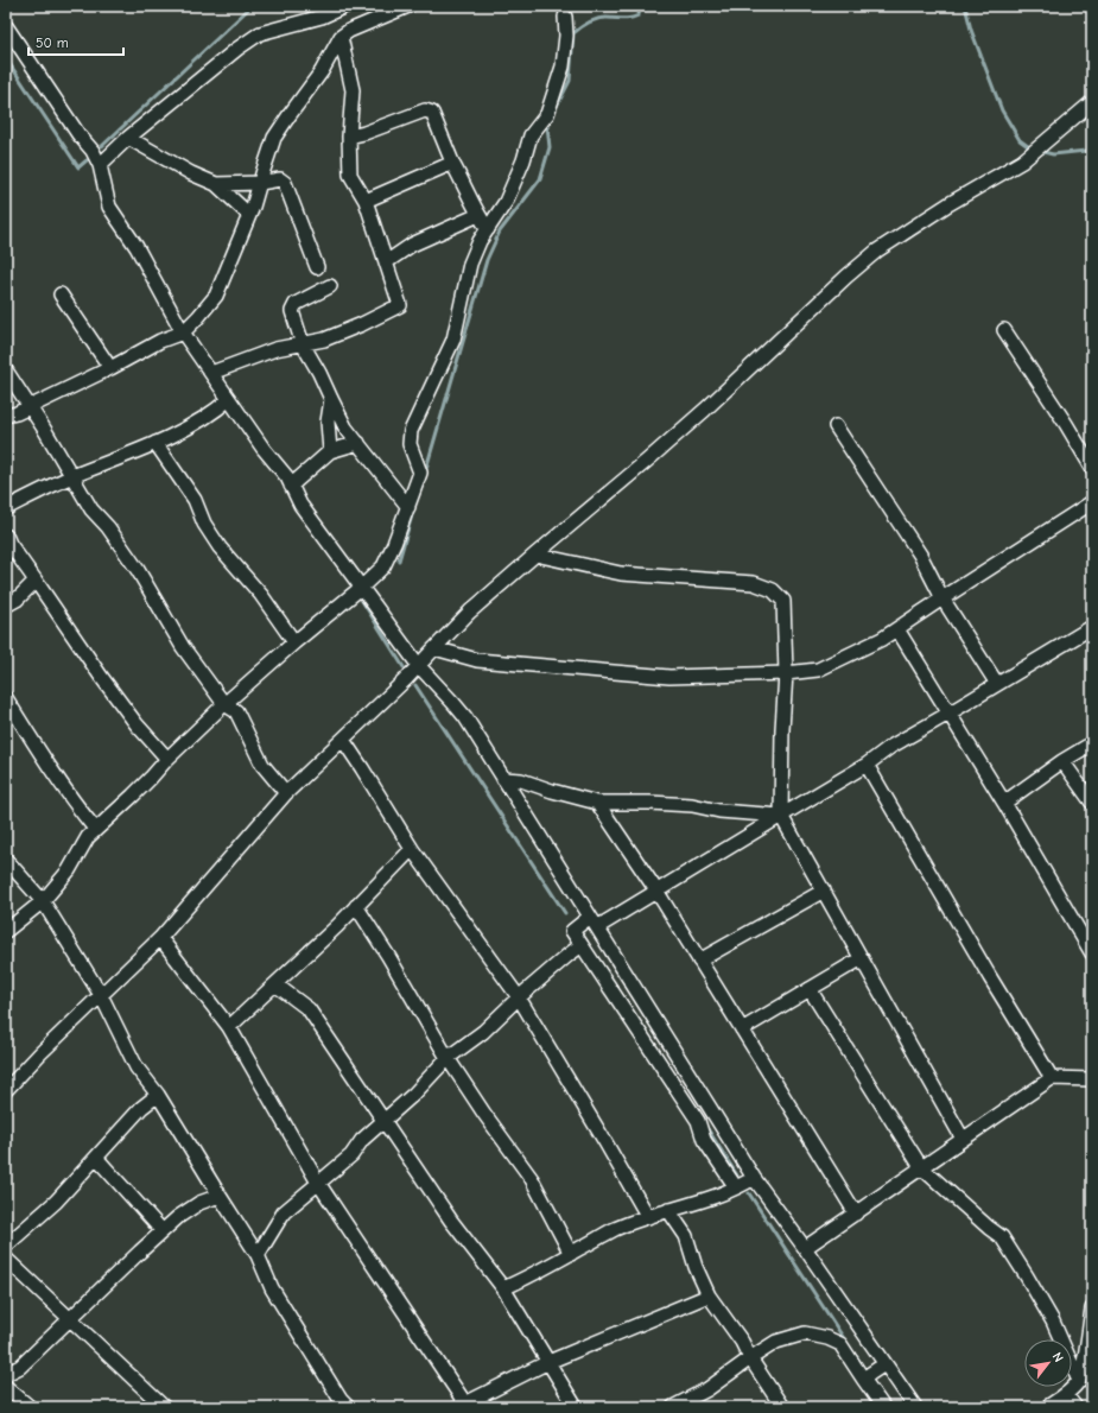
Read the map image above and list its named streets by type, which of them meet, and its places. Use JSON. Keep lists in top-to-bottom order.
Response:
{
  "scale_bar": "50 m",
  "north": "top right"
}
